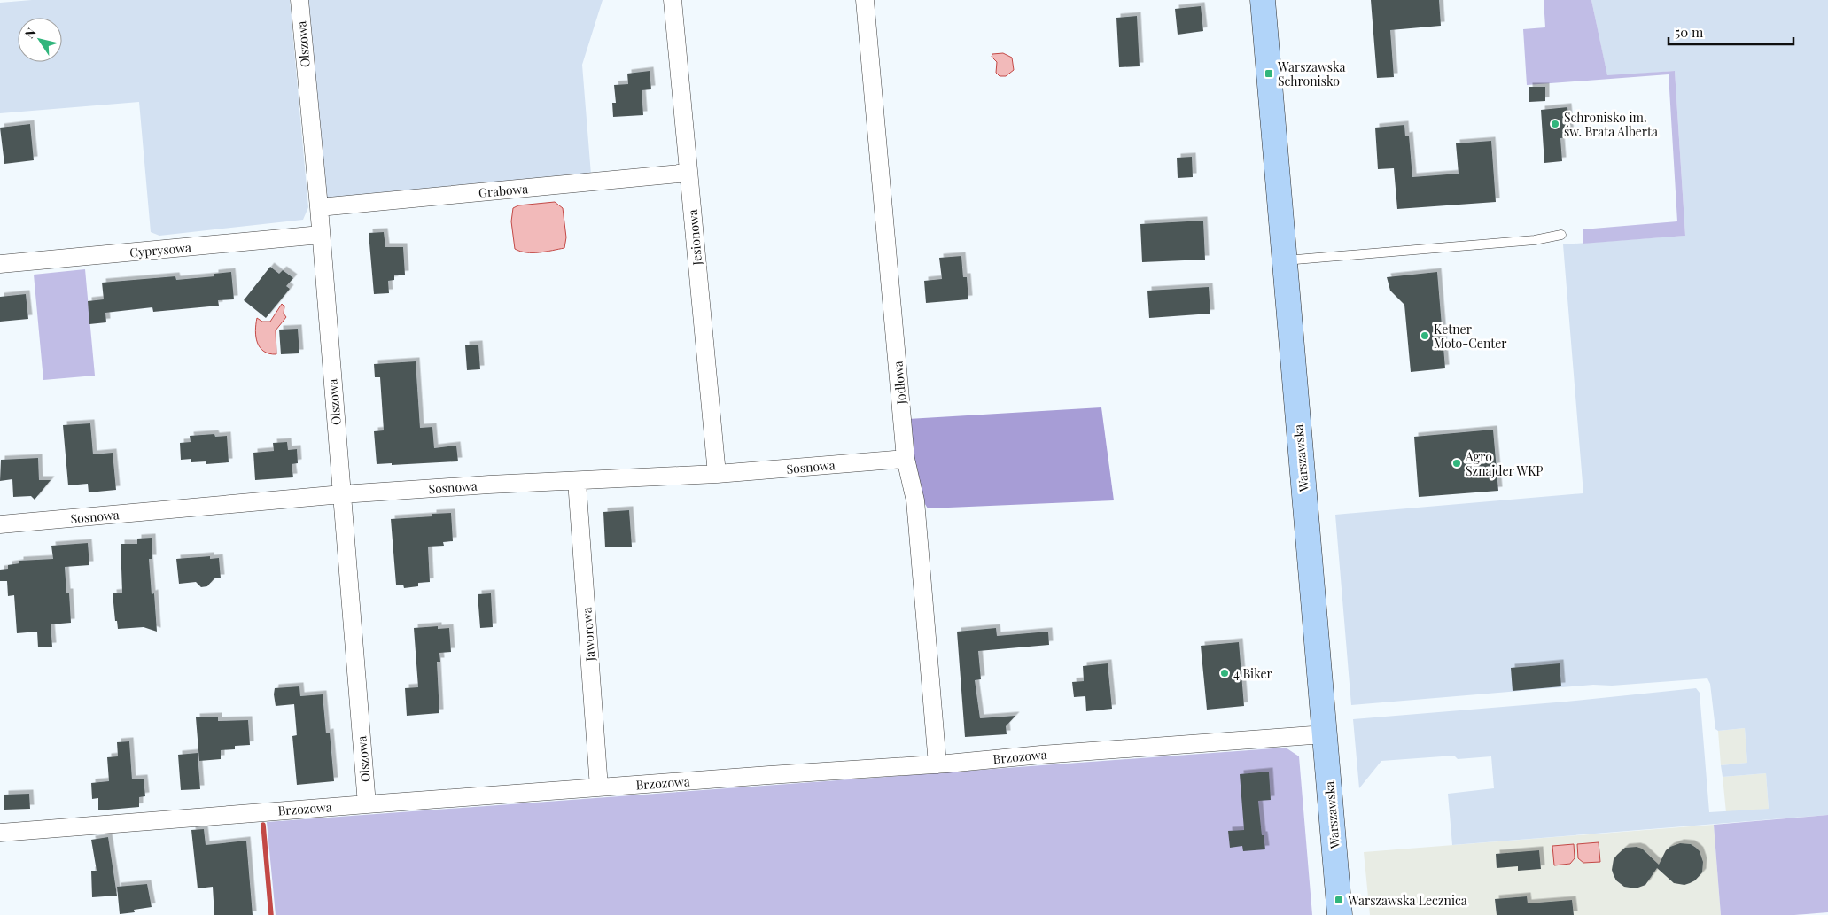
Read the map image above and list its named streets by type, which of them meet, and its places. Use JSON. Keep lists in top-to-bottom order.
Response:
{
  "streets": {
    "main road": ["Warszawska"],
    "street": [
      "Olszowa",
      "Grabowa",
      "Jesionowa",
      "Cyprysowa",
      "Jodłowa",
      "Sosnowa",
      "Jaworowa",
      "Brzozowa"
    ]
  },
  "crossings": [
    ["Olszowa", "Grabowa"],
    ["Olszowa", "Cyprysowa"],
    ["Olszowa", "Sosnowa"],
    ["Olszowa", "Brzozowa"],
    ["Grabowa", "Jesionowa"],
    ["Jesionowa", "Sosnowa"],
    ["Jodłowa", "Sosnowa"],
    ["Jodłowa", "Brzozowa"],
    ["Warszawska", "Brzozowa"],
    ["Sosnowa", "Jaworowa"],
    ["Jaworowa", "Brzozowa"]
  ],
  "places": {
    "transit": ["Warszawska Schronisko", "Warszawska Lecznica"],
    "other": [
      "Schronisko im. św. Brata Alberta",
      "Ketner Moto-Center",
      "Agro Sznajder WKP",
      "4 Biker"
    ]
  },
  "scale_bar": "50 m",
  "north": "top left"
}
